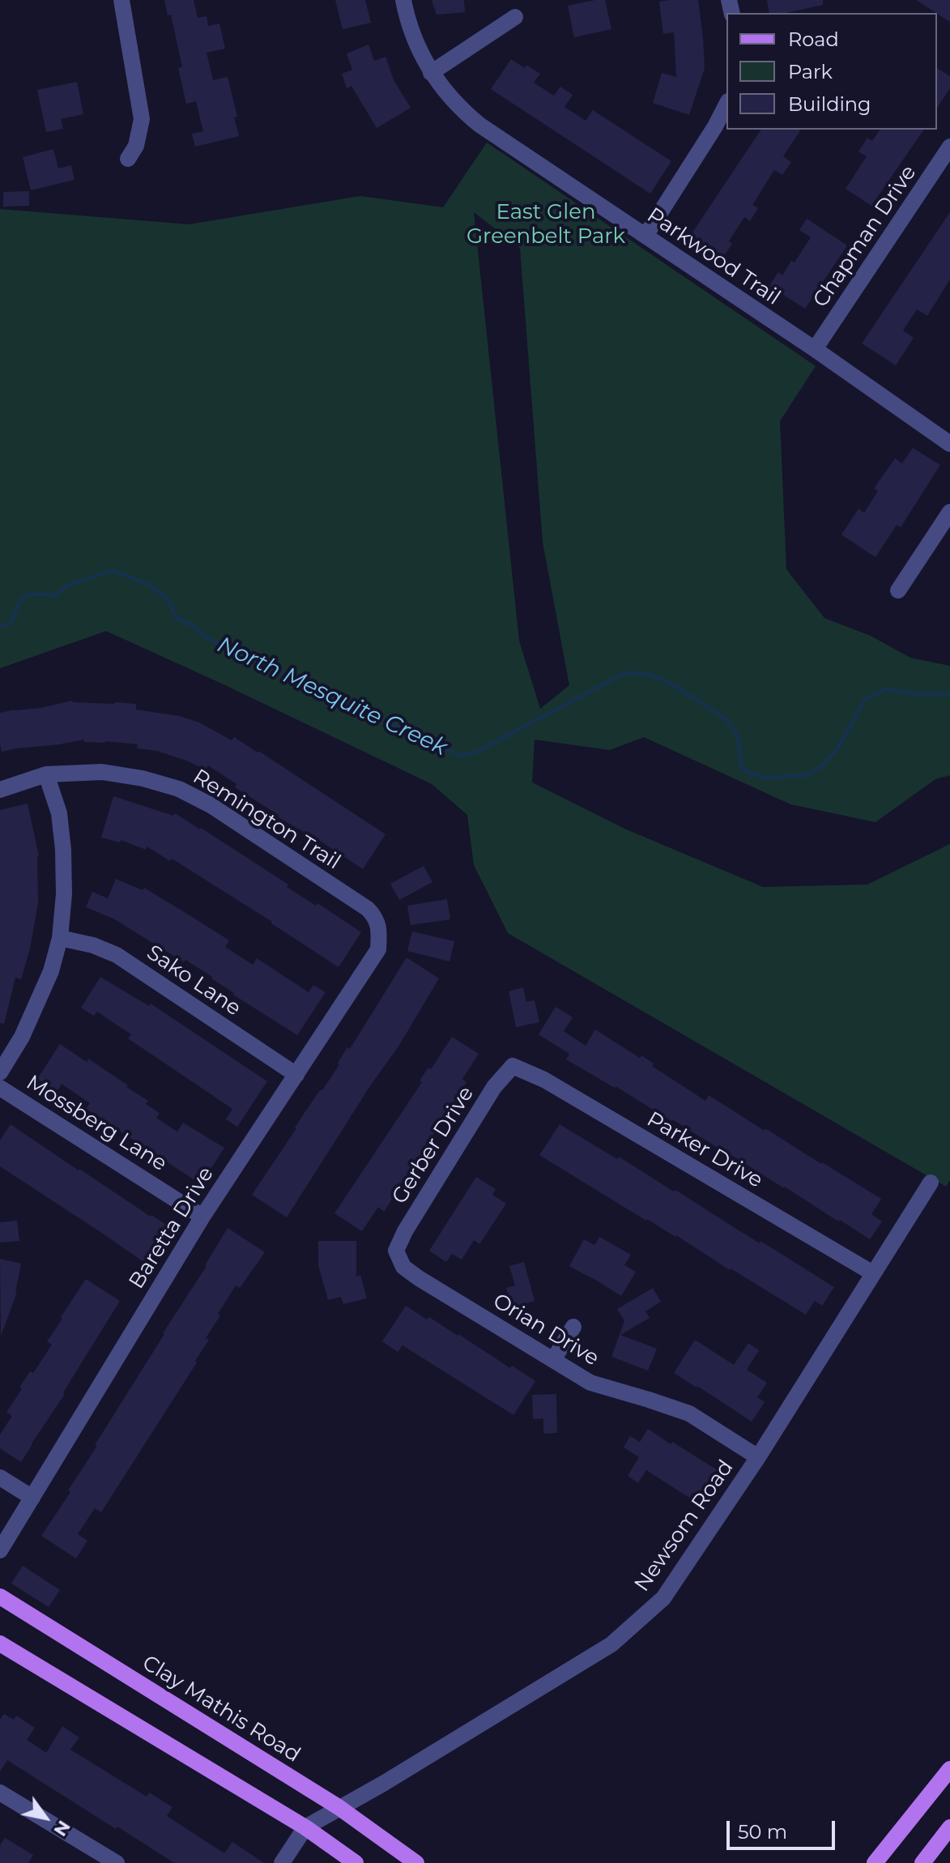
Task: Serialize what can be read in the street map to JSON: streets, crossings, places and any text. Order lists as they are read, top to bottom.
{
  "streets": {
    "main road": ["Clay Mathis Road"],
    "street": [
      "Chapman Drive",
      "Parkwood Trail",
      "Remington Trail",
      "Sako Lane",
      "Mossberg Lane",
      "Gerber Drive",
      "Parker Drive",
      "Baretta Drive",
      "Orian Drive",
      "Newsom Road"
    ]
  },
  "crossings": [
    ["Chapman Drive", "Parkwood Trail"],
    ["Remington Trail", "Baretta Drive"],
    ["Sako Lane", "Baretta Drive"],
    ["Mossberg Lane", "Baretta Drive"],
    ["Gerber Drive", "Parker Drive"],
    ["Gerber Drive", "Orian Drive"],
    ["Parker Drive", "Newsom Road"],
    ["Orian Drive", "Newsom Road"],
    ["Newsom Road", "Clay Mathis Road"]
  ],
  "water": ["North Mesquite Creek"],
  "parks": ["East Glen Greenbelt Park"],
  "legend": ["Road", "Park", "Building"],
  "scale_bar": "50 m",
  "north": "bottom right"
}
